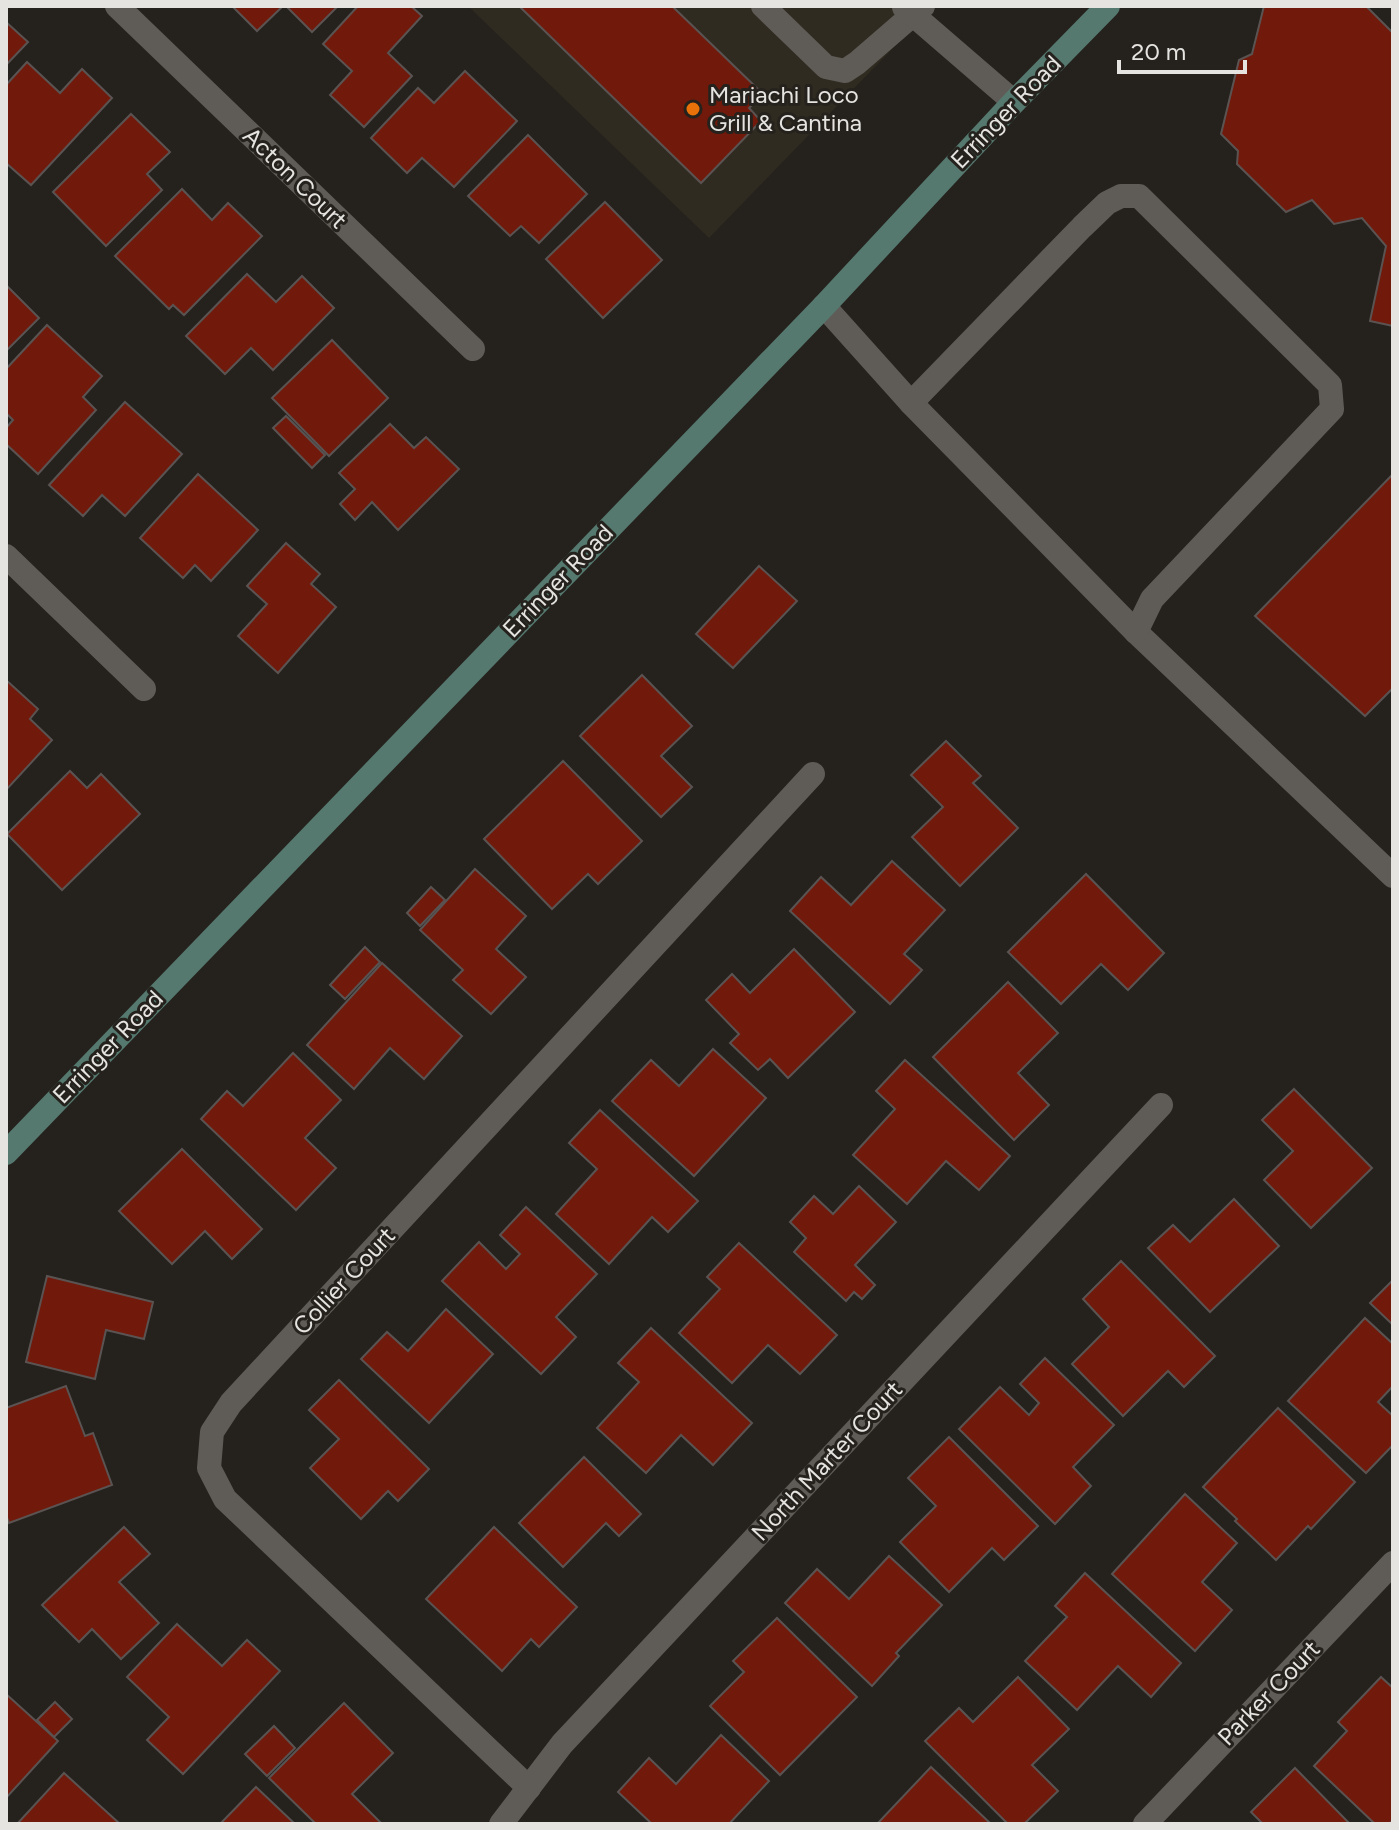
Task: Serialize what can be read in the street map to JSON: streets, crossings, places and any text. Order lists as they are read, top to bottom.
{
  "streets": {
    "main road": ["Erringer Road"],
    "street": [
      "Acton Court",
      "Collier Court",
      "North Marter Court",
      "Parker Court"
    ]
  },
  "crossings": [
    ["Collier Court", "North Marter Court"]
  ],
  "places": ["Mariachi Loco Grill & Cantina"],
  "scale_bar": "20 m"
}
